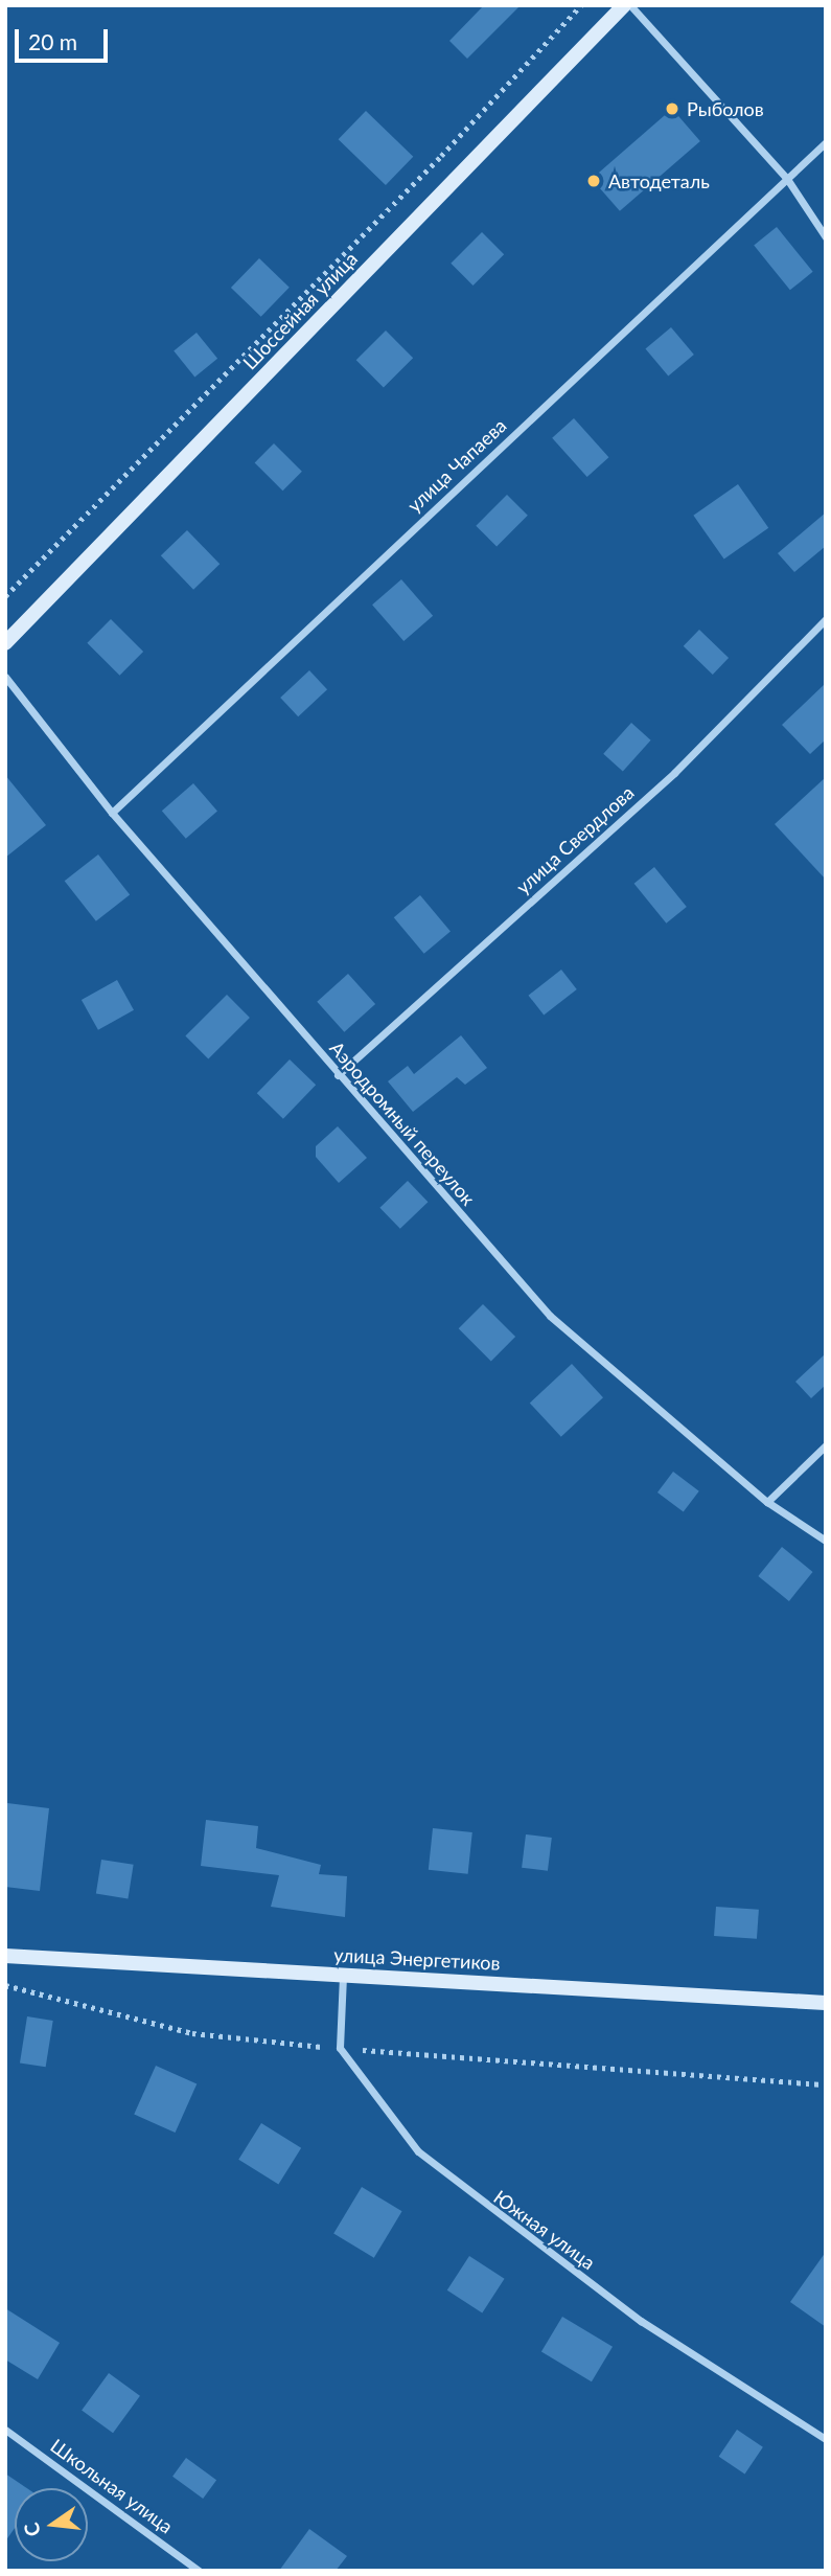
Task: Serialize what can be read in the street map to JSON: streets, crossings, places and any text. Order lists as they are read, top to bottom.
{
  "streets": {
    "main road": ["Шоссейная улица", "улица Энергетиков"],
    "street": [
      "улица Чапаева",
      "улица Свердлова",
      "Аэродромный переулок",
      "Южная улица",
      "Школьная улица"
    ]
  },
  "crossings": [
    ["улица Чапаева", "Аэродромный переулок"],
    ["улица Свердлова", "Аэродромный переулок"]
  ],
  "places": ["Рыболов", "Автодеталь"],
  "scale_bar": "20 m",
  "north": "left"
}
